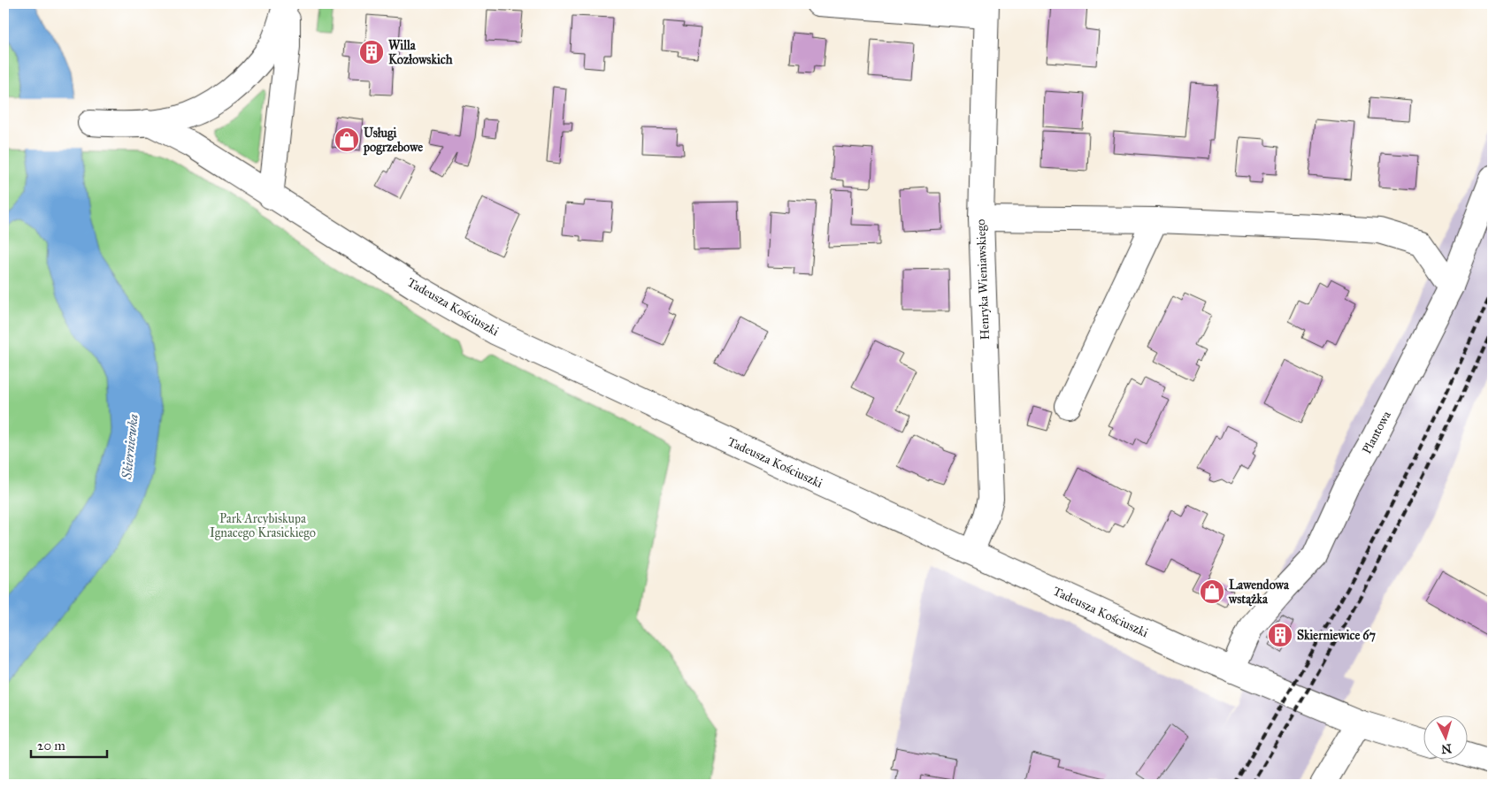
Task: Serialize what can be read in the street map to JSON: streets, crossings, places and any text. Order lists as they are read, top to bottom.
{
  "streets": {
    "street": ["Henryka Wieniawskiego", "Tadeusza Kościuszki", "Plantowa"]
  },
  "crossings": [
    ["Henryka Wieniawskiego", "Tadeusza Kościuszki"],
    ["Tadeusza Kościuszki", "Plantowa"]
  ],
  "water": ["Skierniewka"],
  "parks": ["Park Arcybiskupa Ignacego Krasickiego"],
  "places": {
    "building": ["Willa Kozłowskich", "Skierniewice 67"],
    "shop": ["Usługi pogrzebowe", "Lawendowa wstążka"]
  },
  "scale_bar": "20 m",
  "north": "bottom"
}
